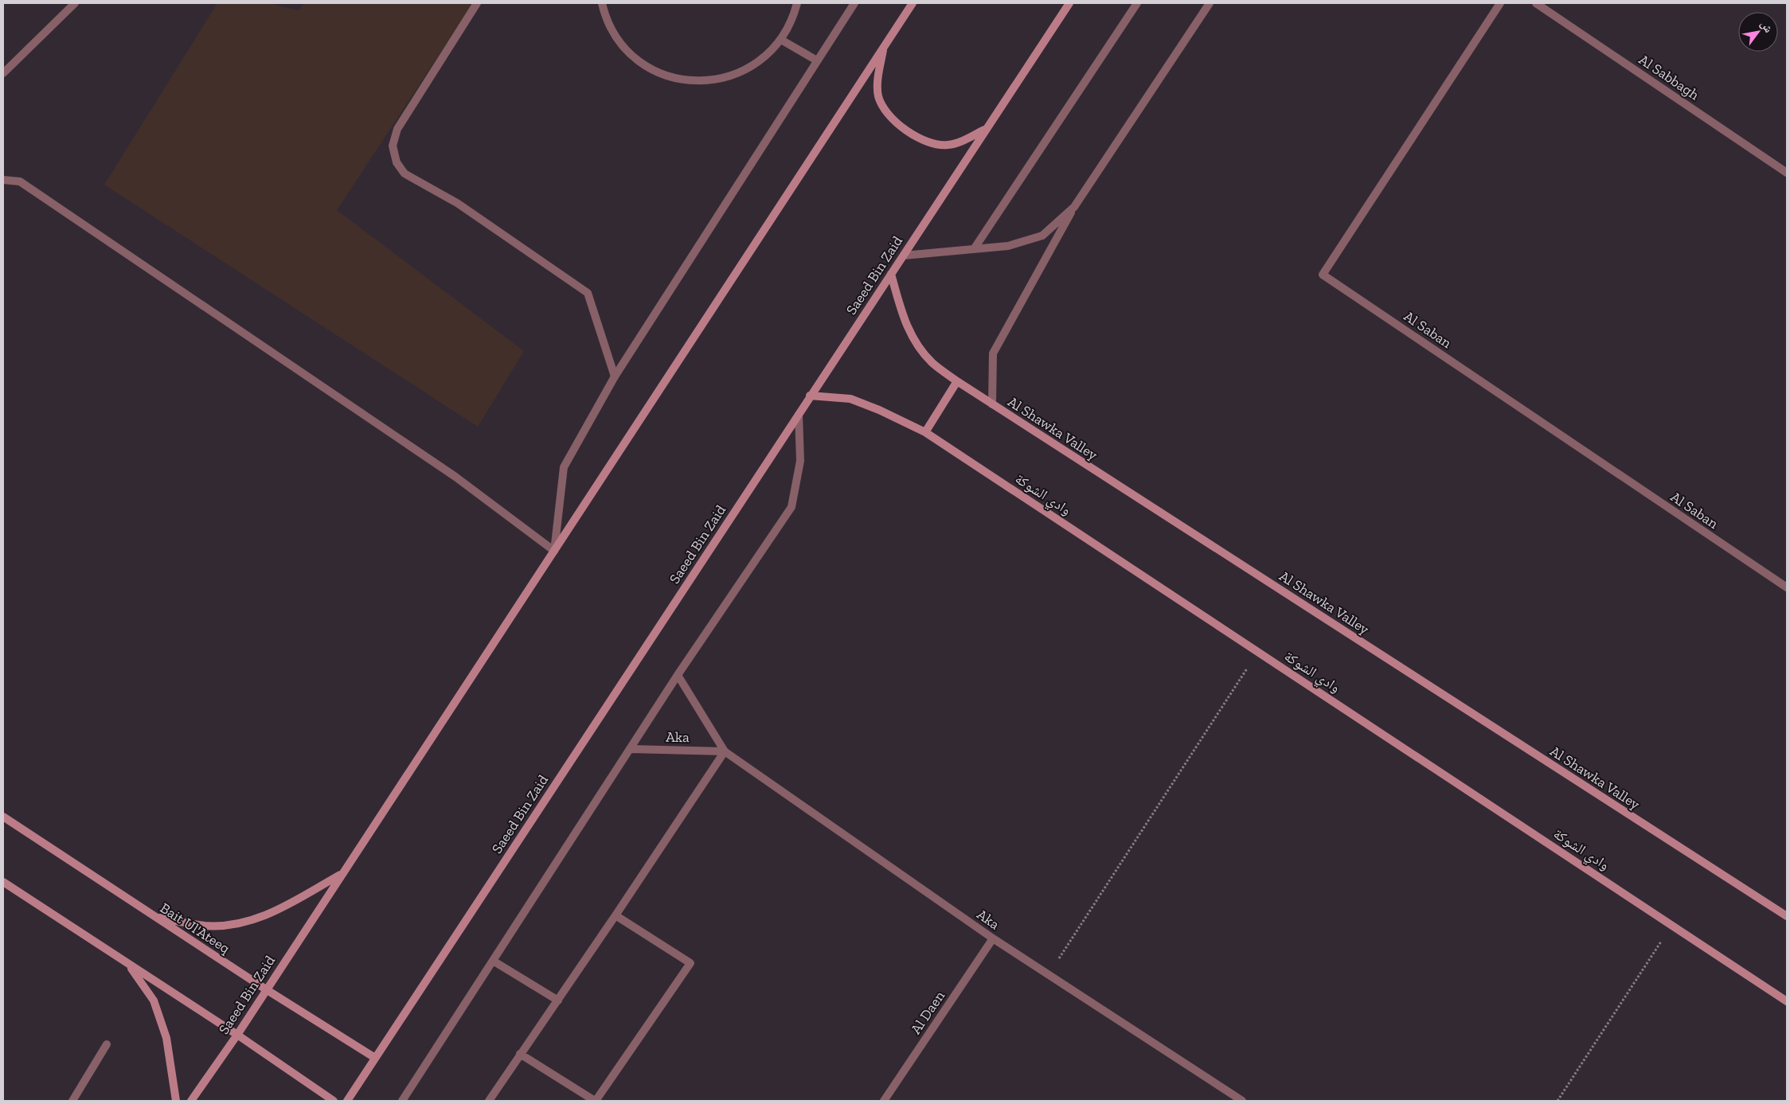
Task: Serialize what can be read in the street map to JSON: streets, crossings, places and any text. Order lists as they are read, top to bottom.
{
  "streets": {
    "street": [
      "Al Sabbagh",
      "Saeed Bin Zaid",
      "Al Saban",
      "Al Shawka Valley",
      "وادي الشوكة",
      "Aka",
      "Bait Ul'Ateeq",
      "Al Daen"
    ]
  },
  "crossings": [
    ["Saeed Bin Zaid", "Al Shawka Valley"],
    ["Saeed Bin Zaid", "وادي الشوكة"],
    ["Saeed Bin Zaid", "Bait Ul'Ateeq"],
    ["Aka", "Al Daen"]
  ],
  "north": "top right"
}
